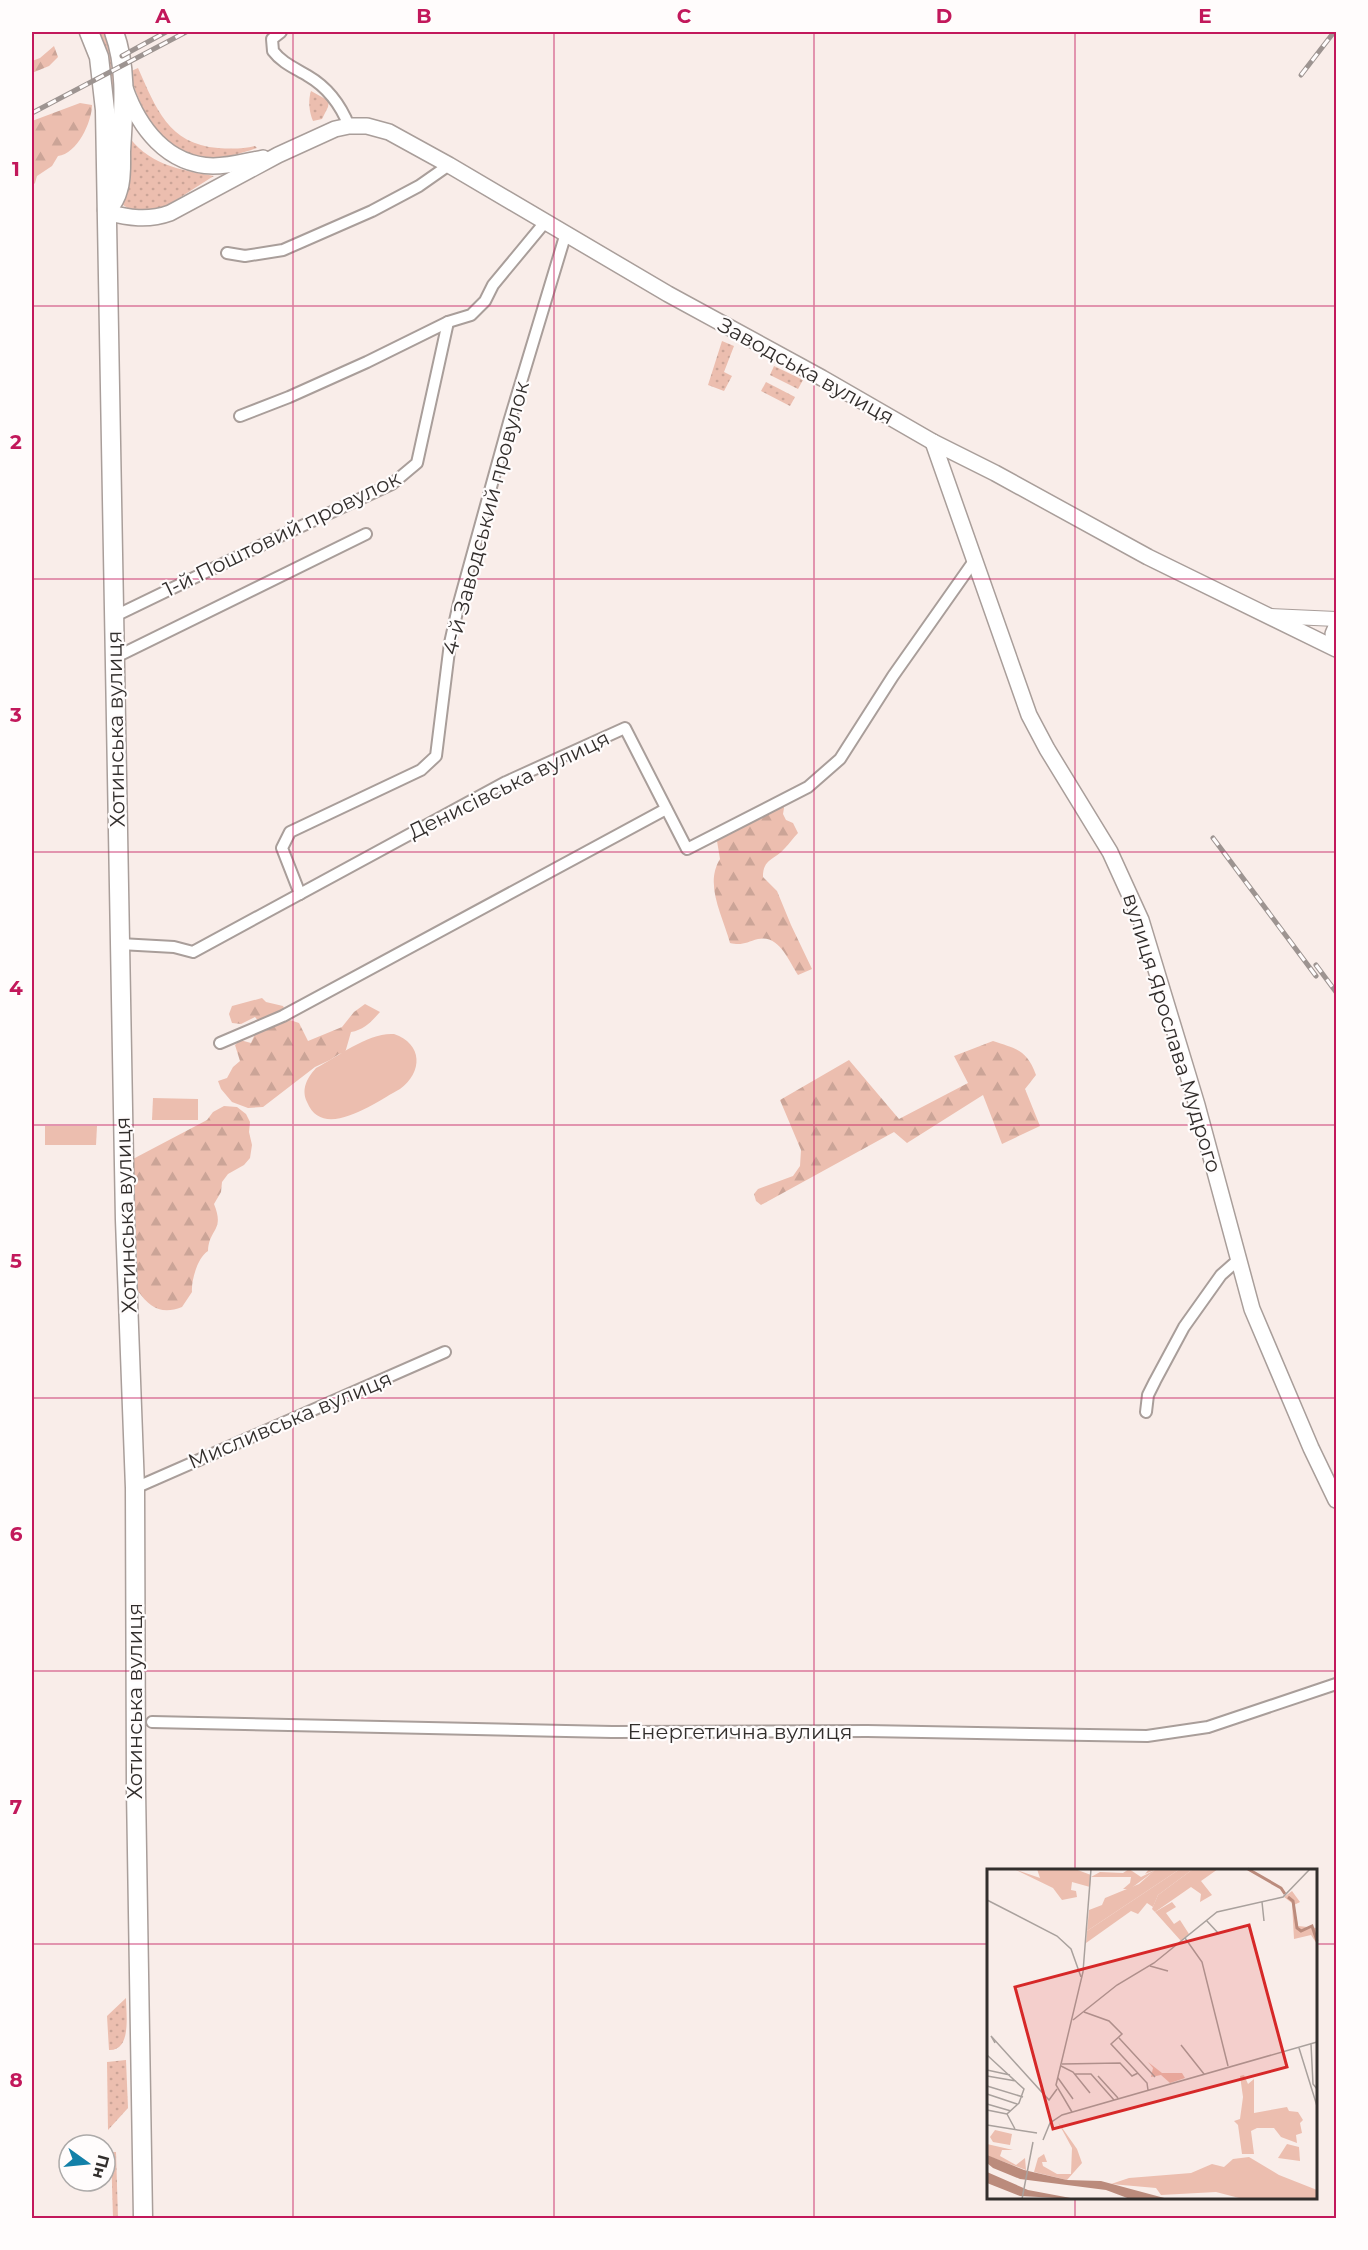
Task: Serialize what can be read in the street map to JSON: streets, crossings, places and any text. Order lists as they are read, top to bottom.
{
  "streets": {
    "highway": ["Заводська вулиця", "Хотинська вулиця"],
    "main road": ["вулиця Ярослава Мудрого"],
    "street": [
      "4-й Заводський провулок",
      "1-й Поштовий провулок",
      "Денисівська вулиця",
      "Мисливська вулиця",
      "Енергетична вулиця"
    ]
  },
  "crossings": [
    ["Заводська вулиця", "4-й Заводський провулок"],
    ["Заводська вулиця", "Хотинська вулиця"],
    ["Заводська вулиця", "вулиця Ярослава Мудрого"],
    ["4-й Заводський провулок", "Денисівська вулиця"],
    ["1-й Поштовий провулок", "Хотинська вулиця"],
    ["Хотинська вулиця", "Денисівська вулиця"],
    ["Хотинська вулиця", "Мисливська вулиця"],
    ["Хотинська вулиця", "Енергетична вулиця"],
    ["Денисівська вулиця", "вулиця Ярослава Мудрого"]
  ],
  "north": "right",
  "grid": {
    "columns": [
      "A",
      "B",
      "C",
      "D",
      "E"
    ],
    "rows": [
      "1",
      "2",
      "3",
      "4",
      "5",
      "6",
      "7",
      "8"
    ]
  }
}
